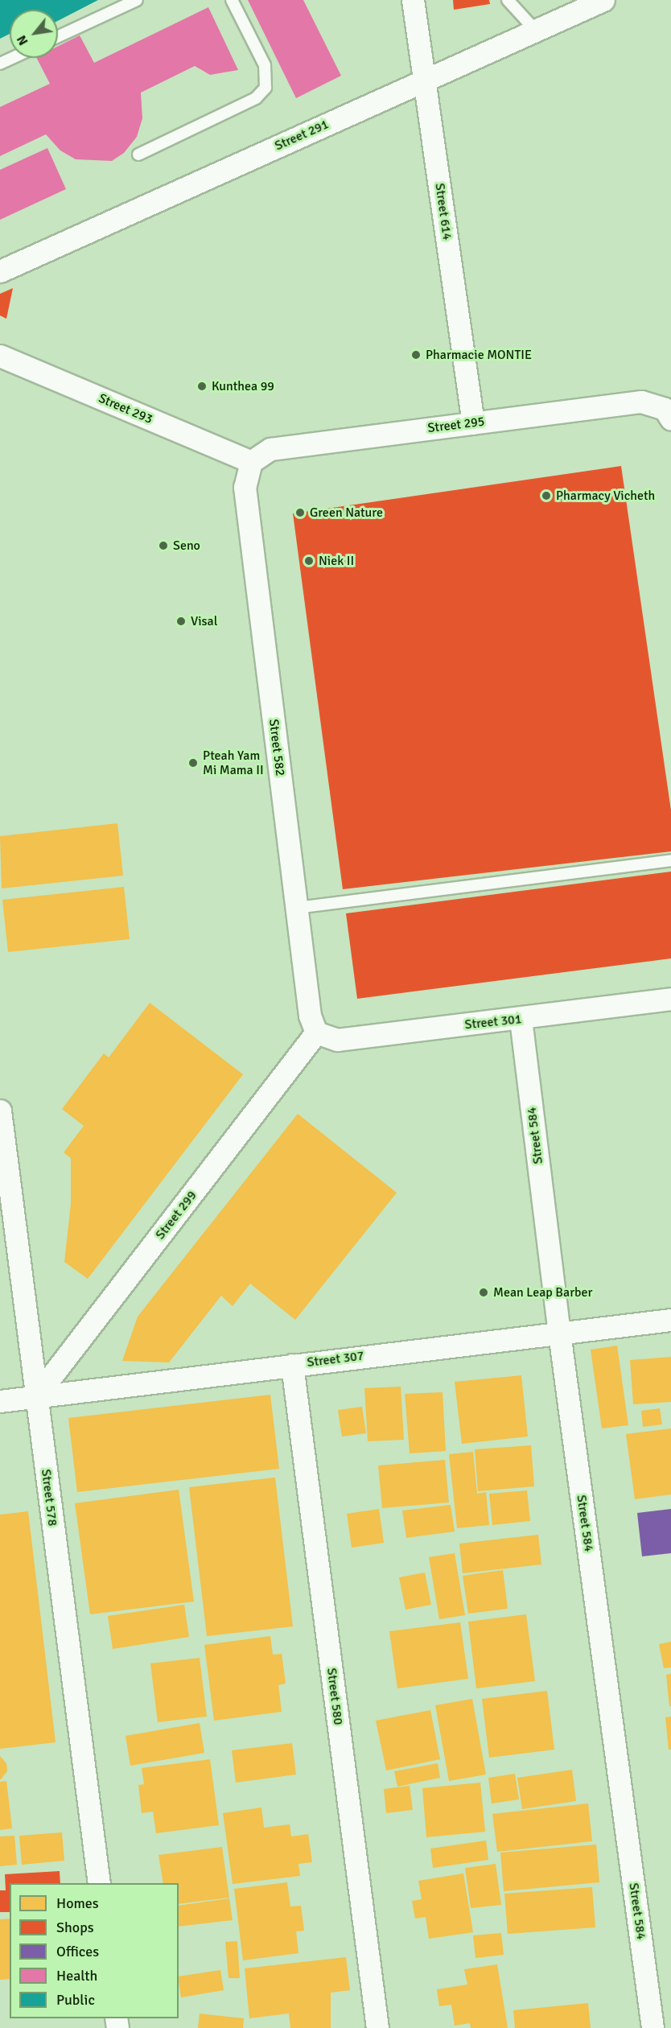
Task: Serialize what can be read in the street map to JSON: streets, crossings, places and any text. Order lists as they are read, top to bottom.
{
  "streets": {
    "street": [
      "Street 291",
      "Street 614",
      "Street 293",
      "Street 295",
      "Street 582",
      "Street 301",
      "Street 584",
      "Street 299",
      "Street 307",
      "Street 578",
      "Street 580"
    ]
  },
  "crossings": [
    ["Street 291", "Street 614"],
    ["Street 614", "Street 295"],
    ["Street 293", "Street 295"],
    ["Street 293", "Street 582"],
    ["Street 295", "Street 582"],
    ["Street 582", "Street 301"],
    ["Street 582", "Street 299"],
    ["Street 301", "Street 584"],
    ["Street 301", "Street 299"],
    ["Street 584", "Street 307"],
    ["Street 299", "Street 307"],
    ["Street 299", "Street 578"],
    ["Street 307", "Street 578"],
    ["Street 307", "Street 580"]
  ],
  "places": [
    "Pharmacie MONTIE",
    "Kunthea 99",
    "Pharmacy Vicheth",
    "Green Nature",
    "Seno",
    "Niek II",
    "Visal",
    "Pteah Yam Mi Mama II",
    "Mean Leap Barber"
  ],
  "legend": [
    "Homes",
    "Shops",
    "Offices",
    "Health",
    "Public"
  ],
  "north": "bottom left"
}
